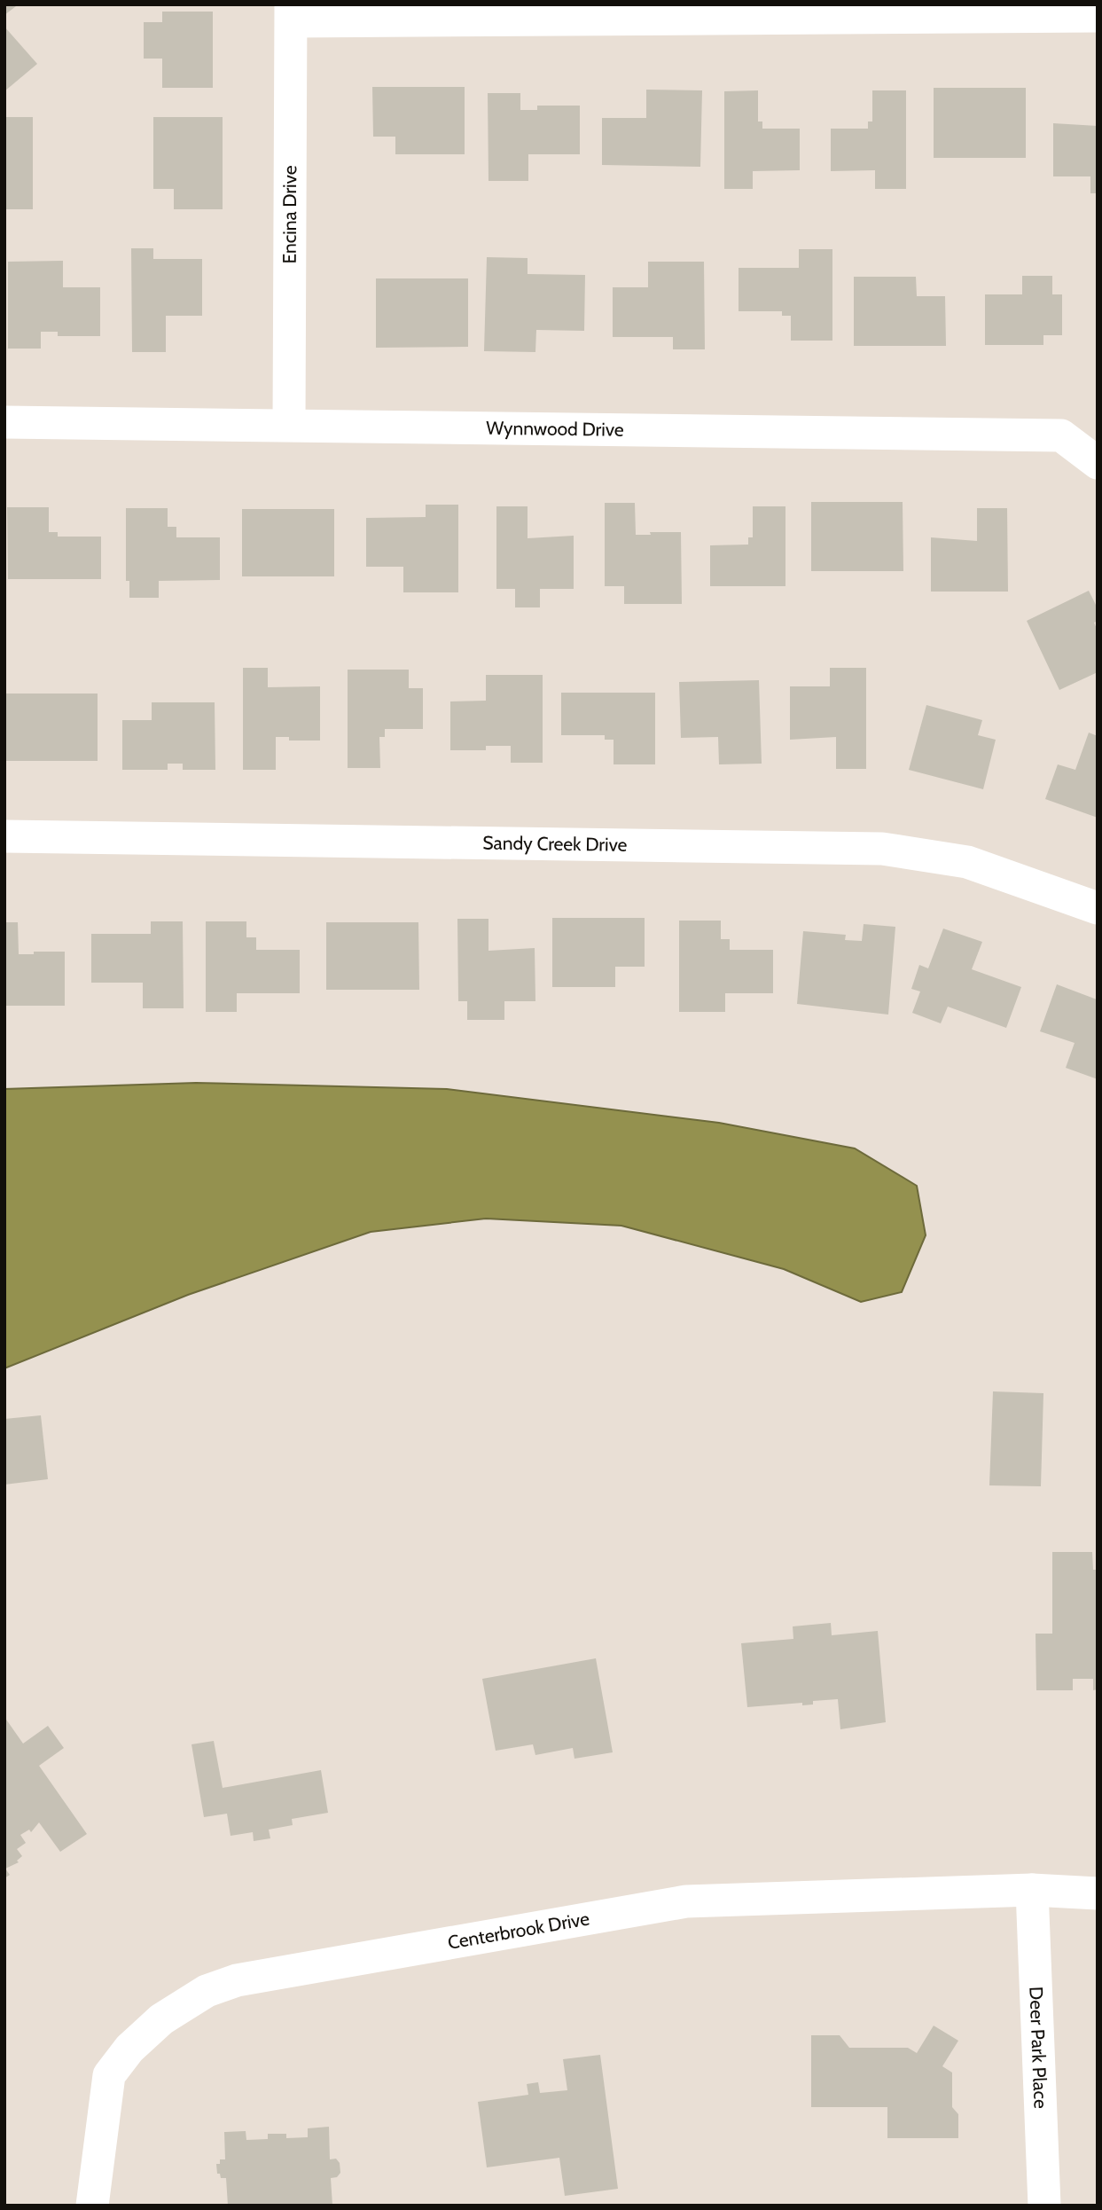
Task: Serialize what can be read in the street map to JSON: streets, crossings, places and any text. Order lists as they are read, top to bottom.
{
  "streets": {
    "street": [
      "Encina Drive",
      "Wynnwood Drive",
      "Sandy Creek Drive",
      "Centerbrook Drive",
      "Deer Park Place"
    ]
  },
  "crossings": [
    ["Encina Drive", "Wynnwood Drive"],
    ["Centerbrook Drive", "Deer Park Place"]
  ]
}
